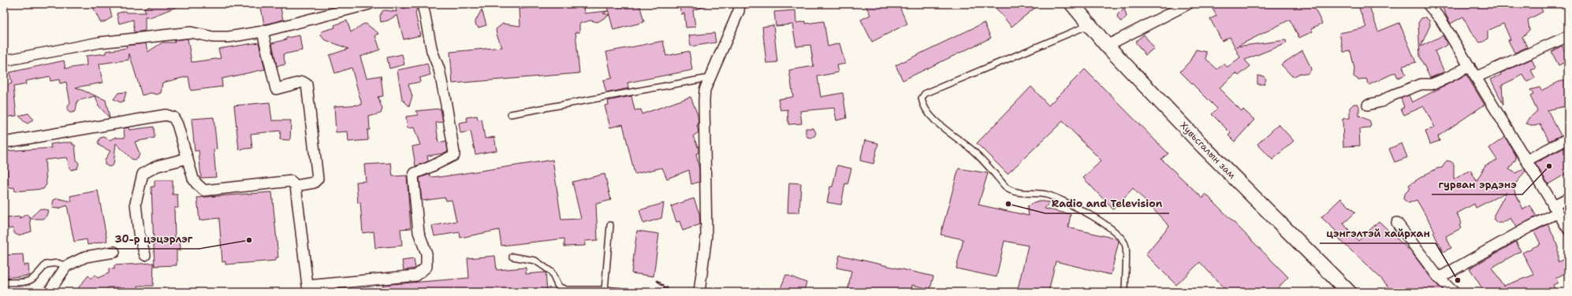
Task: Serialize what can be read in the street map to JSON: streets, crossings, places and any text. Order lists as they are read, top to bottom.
{
  "streets": {
    "main road": ["Хувьсгалын зам"]
  },
  "places": [
    "гурван эрдэнэ",
    "Radio and Television",
    "30-р цэцэрлэг",
    "цэнгэлтэй хайрхан"
  ]
}
